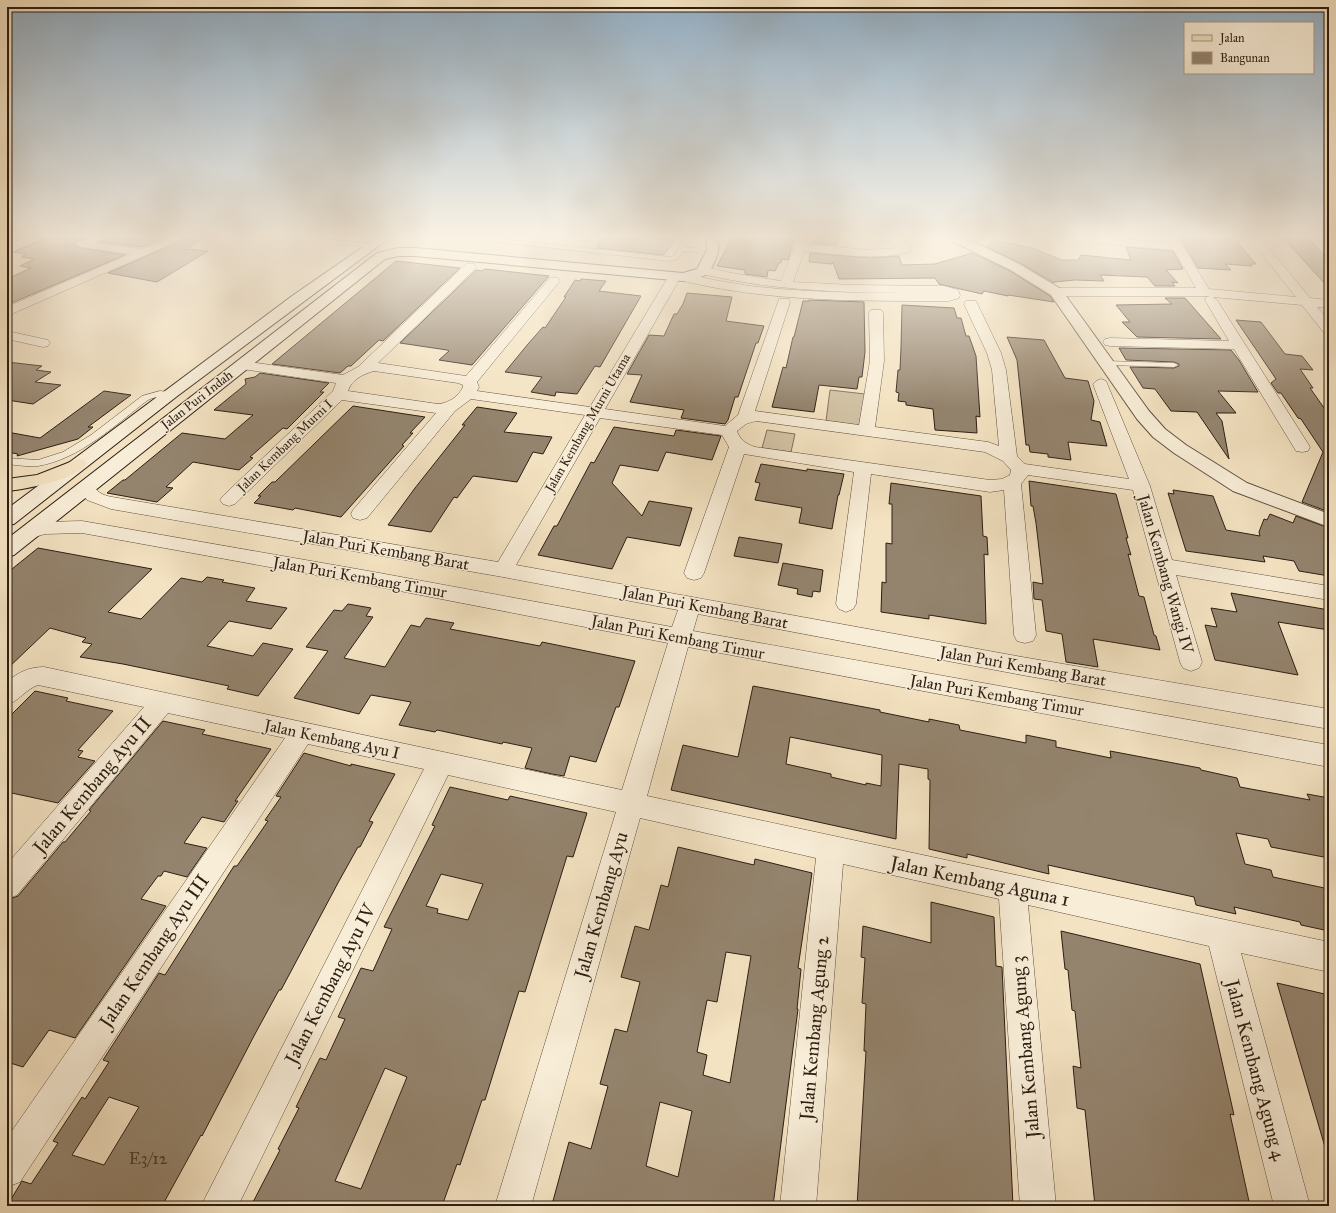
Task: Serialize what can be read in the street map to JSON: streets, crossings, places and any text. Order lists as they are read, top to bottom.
{
  "streets": {
    "main road": ["Jalan Puri Indah"],
    "street": [
      "Jalan Kembang Murni Utama",
      "Jalan Kembang Murni I",
      "Jalan Puri Kembang Barat",
      "Jalan Kembang Wangi IV",
      "Jalan Puri Kembang Timur",
      "Jalan Kembang Ayu I",
      "Jalan Kembang Ayu II",
      "Jalan Kembang Aguna 1",
      "Jalan Kembang Ayu",
      "Jalan Kembang Ayu III",
      "Jalan Kembang Ayu IV",
      "Jalan Kembang Agung 2",
      "Jalan Kembang Agung 3",
      "Jalan Kembang Agung 4"
    ]
  },
  "crossings": [
    ["Jalan Puri Indah", "Jalan Puri Kembang Barat"],
    ["Jalan Puri Indah", "Jalan Puri Kembang Timur"],
    ["Jalan Kembang Murni Utama", "Jalan Puri Kembang Barat"],
    ["Jalan Puri Kembang Barat", "Jalan Kembang Ayu"],
    ["Jalan Puri Kembang Timur", "Jalan Kembang Ayu"],
    ["Jalan Kembang Ayu I", "Jalan Kembang Ayu II"],
    ["Jalan Kembang Ayu I", "Jalan Kembang Aguna 1"],
    ["Jalan Kembang Ayu I", "Jalan Kembang Ayu"],
    ["Jalan Kembang Ayu I", "Jalan Kembang Ayu III"],
    ["Jalan Kembang Ayu I", "Jalan Kembang Ayu IV"],
    ["Jalan Kembang Aguna 1", "Jalan Kembang Ayu"],
    ["Jalan Kembang Aguna 1", "Jalan Kembang Agung 2"],
    ["Jalan Kembang Aguna 1", "Jalan Kembang Agung 3"],
    ["Jalan Kembang Aguna 1", "Jalan Kembang Agung 4"]
  ],
  "house_numbers": ["E3/12"],
  "legend": ["Jalan", "Bangunan"]
}
